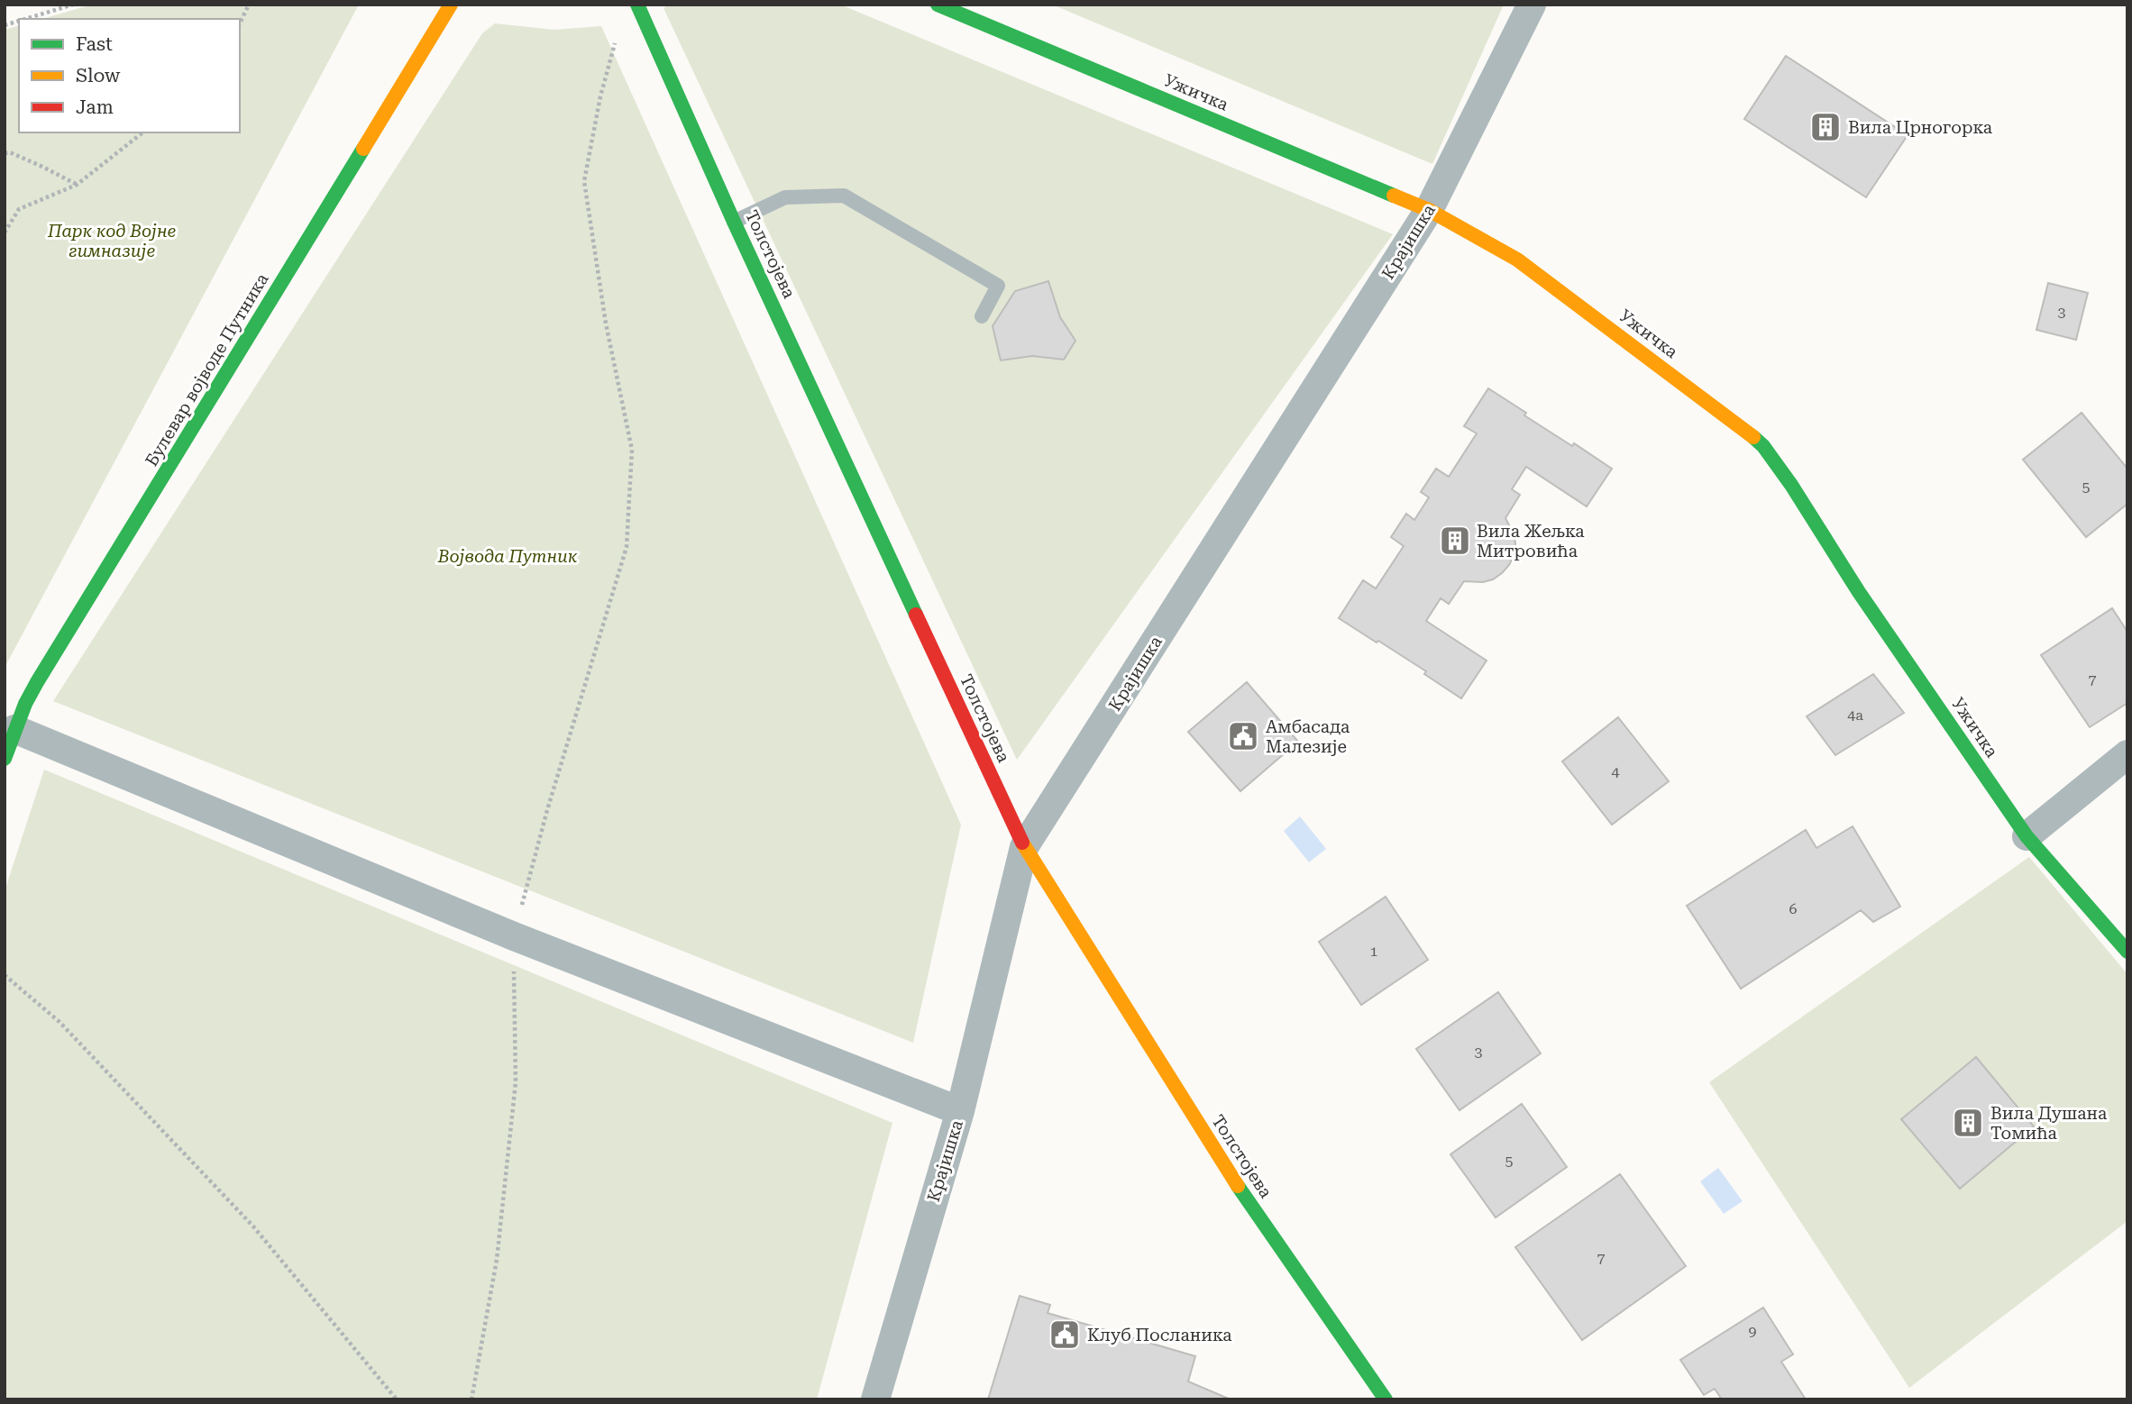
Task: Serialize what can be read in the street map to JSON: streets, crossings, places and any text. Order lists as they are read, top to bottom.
{
  "streets": {
    "street": [
      "Ужичка",
      "Крајишка",
      "Толстојева",
      "Булевар војводе Путника"
    ]
  },
  "crossings": [
    ["Ужичка", "Крајишка"],
    ["Крајишка", "Толстојева"]
  ],
  "parks": ["Парк код Војне гимназије", "Војвода Путник"],
  "places": {
    "building": ["Вила Црногорка", "Вила Жељка Митровића", "Вила Душана Томића"],
    "public building": ["Амбасада Малезије", "Клуб Посланика"]
  },
  "house_numbers": [
    "3",
    "5",
    "7",
    "4a",
    "4",
    "6",
    "1",
    "3",
    "5",
    "7",
    "9"
  ],
  "legend": ["Fast", "Slow", "Jam"]
}
